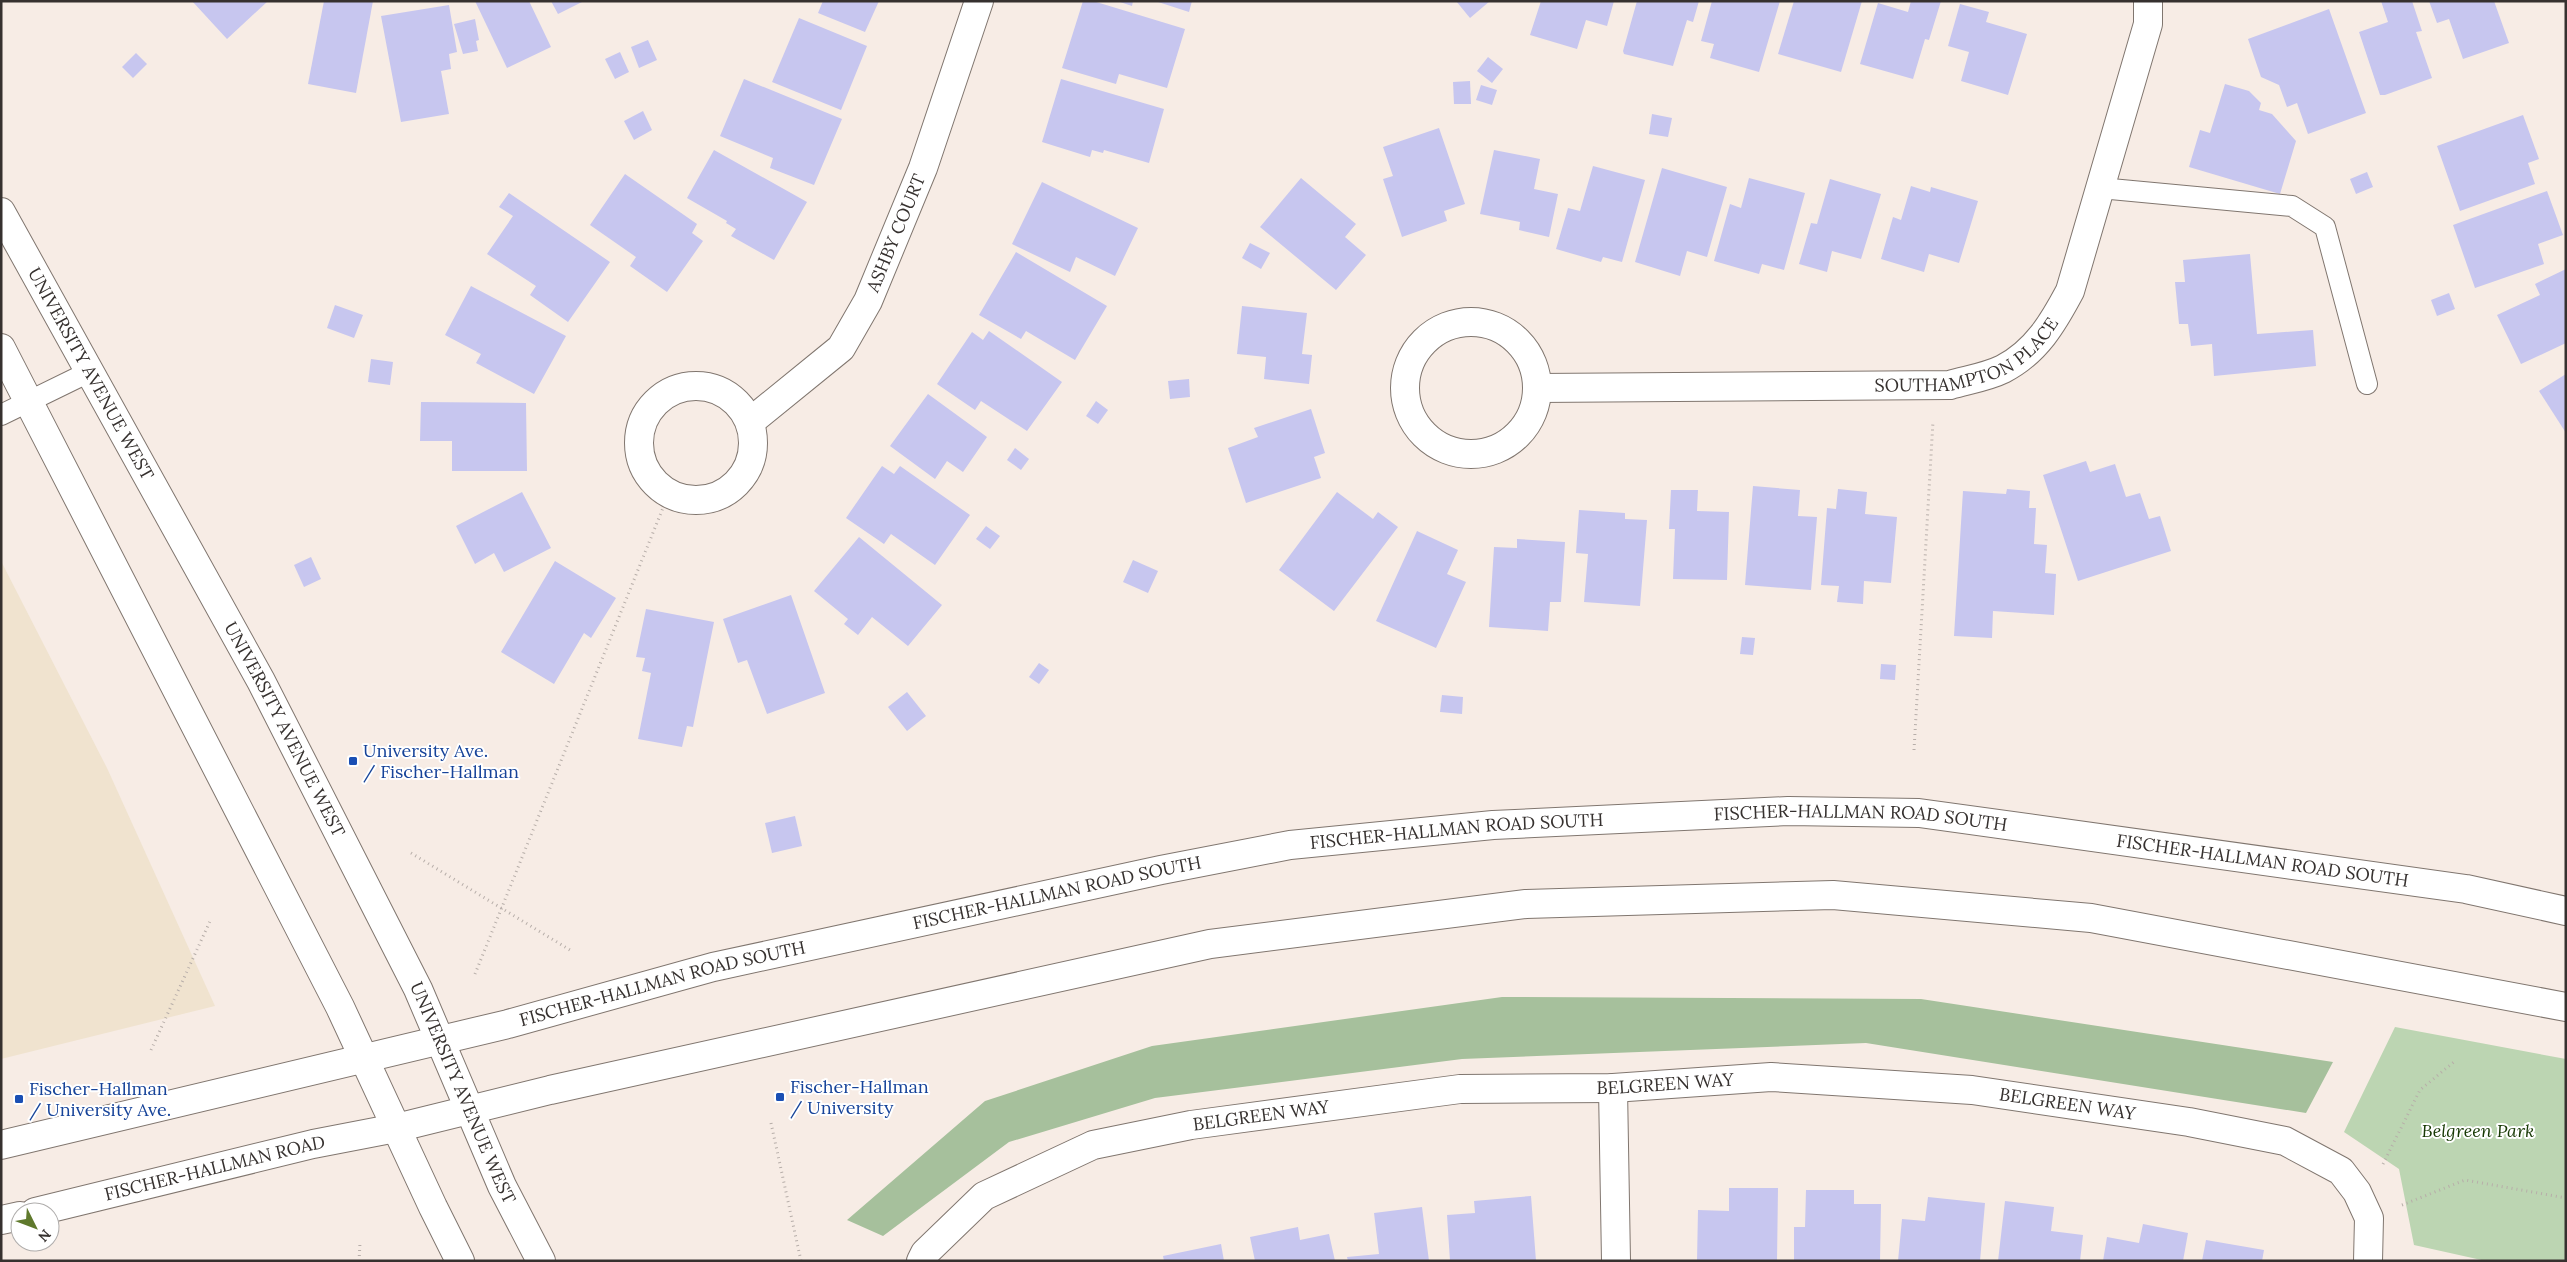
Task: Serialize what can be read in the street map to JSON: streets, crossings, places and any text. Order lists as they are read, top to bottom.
{
  "streets": {
    "main road": [
      "ASHBY COURT",
      "SOUTHAMPTON PLACE",
      "UNIVERSITY AVENUE WEST",
      "FISCHER-HALLMAN ROAD SOUTH",
      "BELGREEN WAY",
      "FISCHER-HALLMAN ROAD"
    ]
  },
  "crossings": [
    ["UNIVERSITY AVENUE WEST", "FISCHER-HALLMAN ROAD SOUTH"]
  ],
  "parks": ["Belgreen Park"],
  "places": {
    "transit": ["University Ave. / Fischer-Hallman", "Fischer-Hallman / University", "Fischer-Hallman / University Ave."]
  },
  "north": "bottom right"
}
